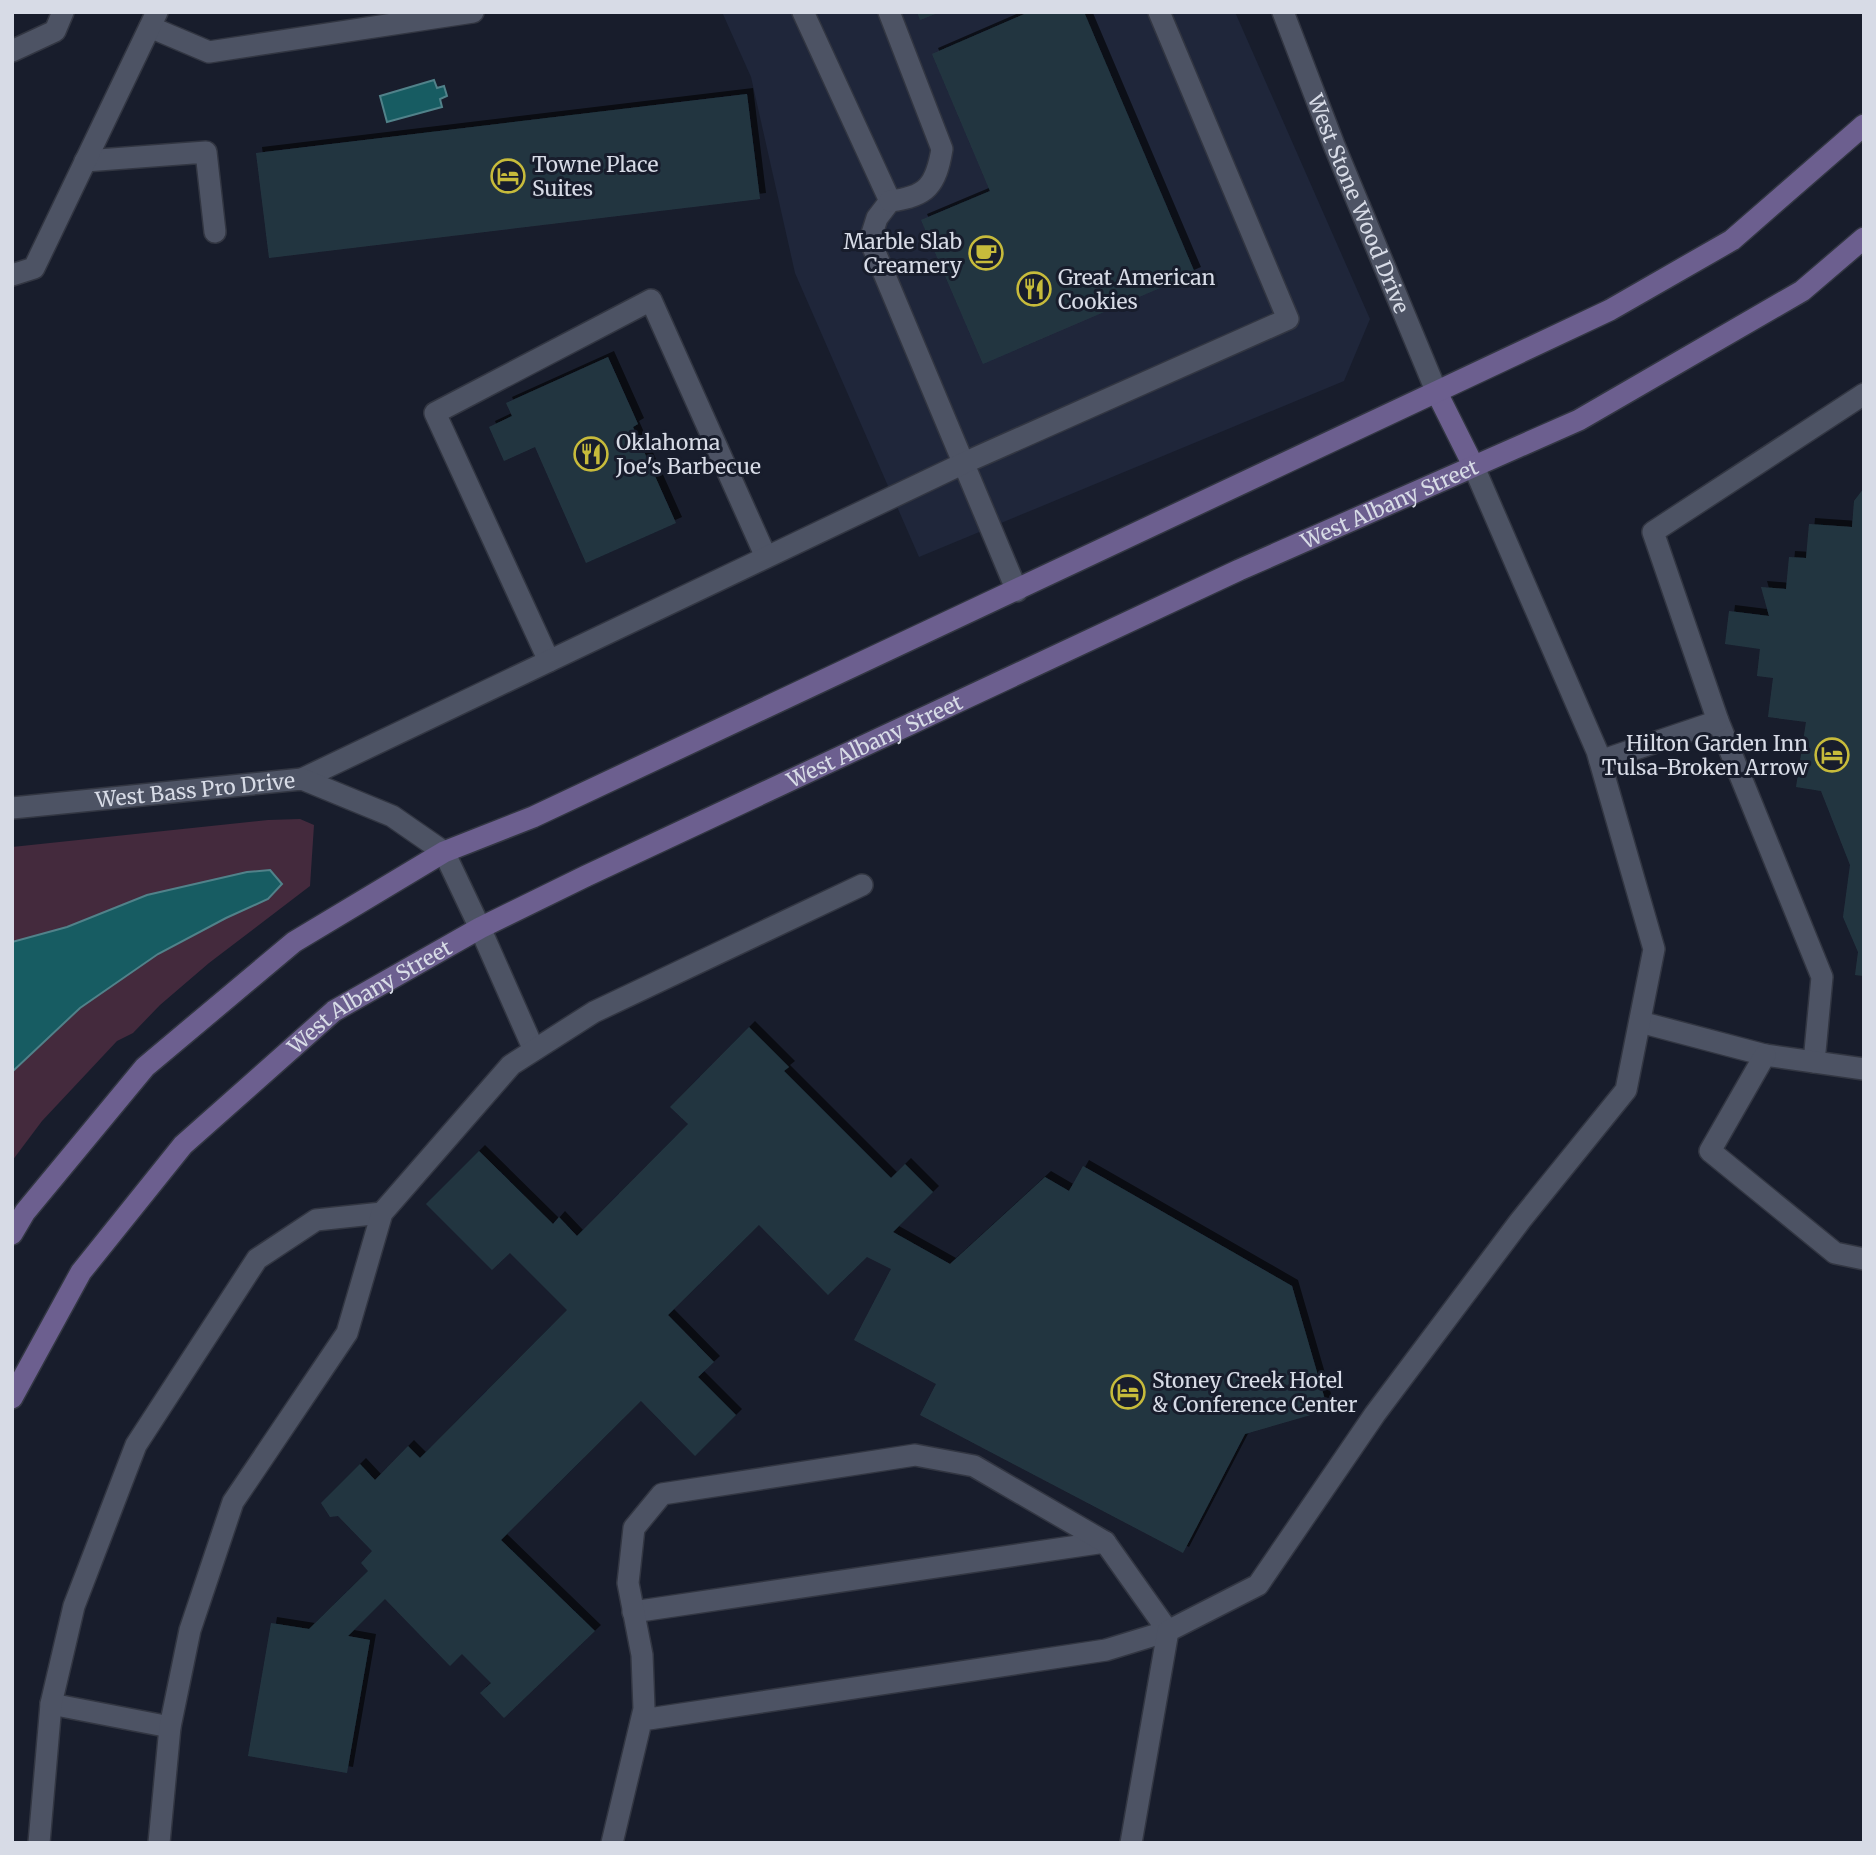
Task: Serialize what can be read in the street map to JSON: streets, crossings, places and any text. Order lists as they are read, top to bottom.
{
  "streets": {
    "main road": ["West Albany Street"],
    "street": ["West Stone Wood Drive", "West Bass Pro Drive"]
  },
  "crossings": [
    ["West Albany Street", "West Bass Pro Drive"]
  ],
  "places": {
    "hotel": ["Towne Place Suites", "Hilton Garden Inn Tulsa-Broken Arrow", "Stoney Creek Hotel & Conference Center"],
    "cafe": ["Marble Slab Creamery"],
    "restaurant": ["Great American Cookies", "Oklahoma Joe's Barbecue"]
  }
}
